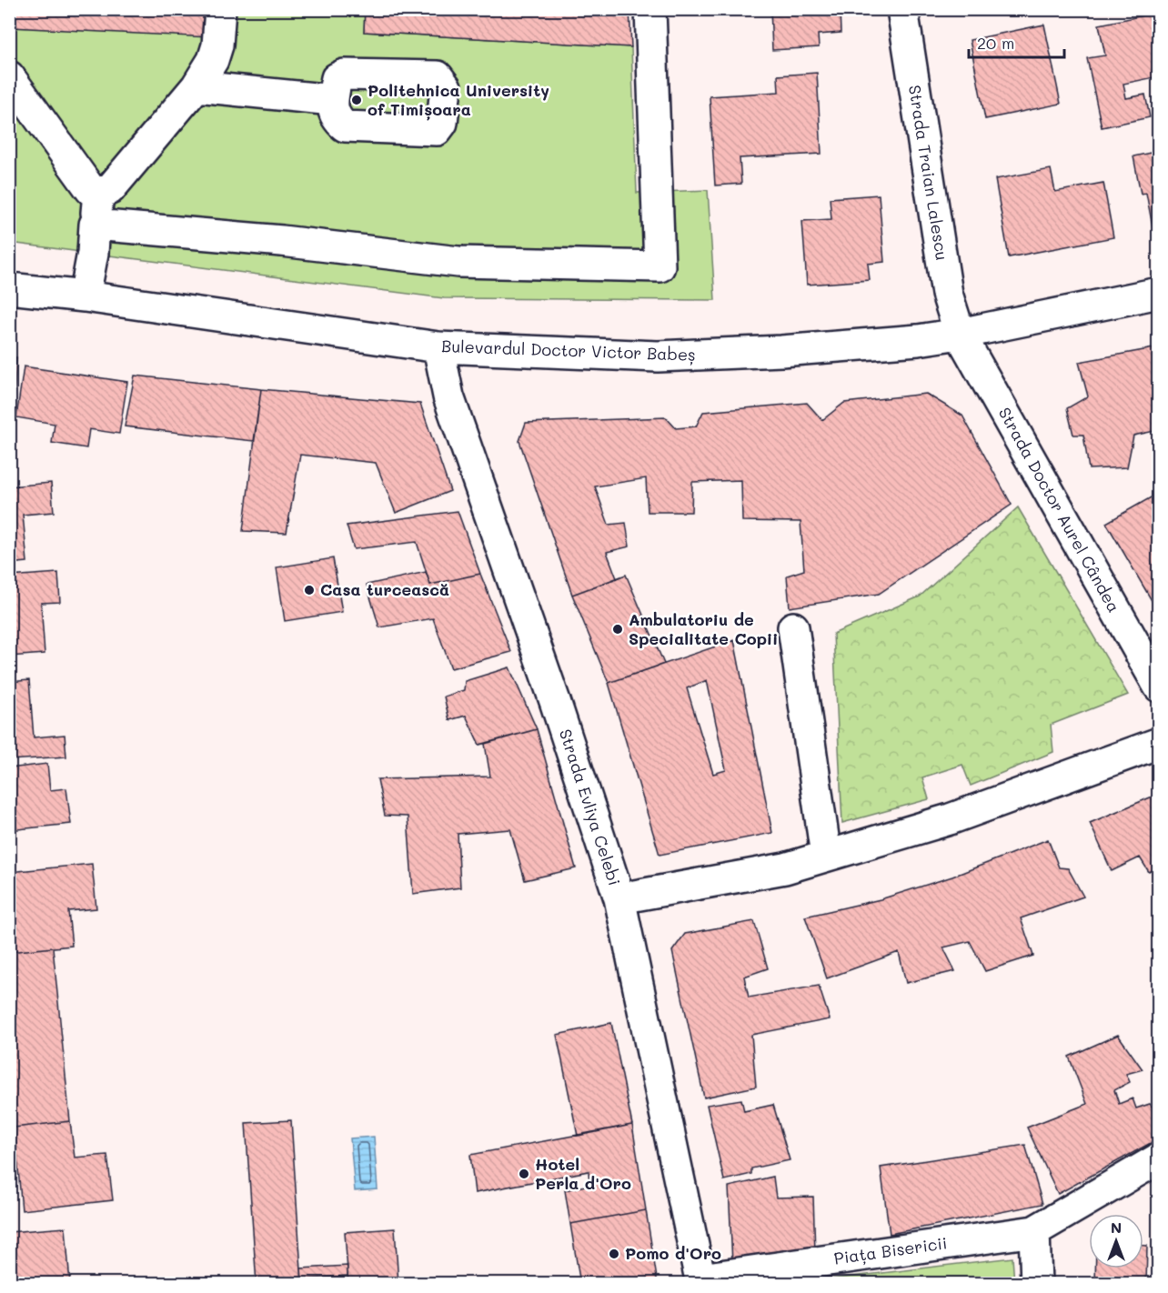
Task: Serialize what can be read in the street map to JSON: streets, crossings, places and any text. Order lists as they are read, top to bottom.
{
  "streets": {
    "street": [
      "Strada Traian Lalescu",
      "Bulevardul Doctor Victor Babeș",
      "Strada Doctor Aurel Cândea",
      "Strada Evliya Celebi",
      "Piața Bisericii"
    ]
  },
  "crossings": [
    ["Strada Traian Lalescu", "Bulevardul Doctor Victor Babeș"],
    ["Strada Traian Lalescu", "Strada Doctor Aurel Cândea"],
    ["Bulevardul Doctor Victor Babeș", "Strada Doctor Aurel Cândea"],
    ["Bulevardul Doctor Victor Babeș", "Strada Evliya Celebi"],
    ["Strada Evliya Celebi", "Piața Bisericii"]
  ],
  "places": [
    "Politehnica University of Timișoara",
    "Casa turcească",
    "Ambulatoriu de Specialitate Copii",
    "Hotel Perla d'Oro",
    "Pomo d'Oro"
  ],
  "scale_bar": "20 m",
  "north": "top"
}
